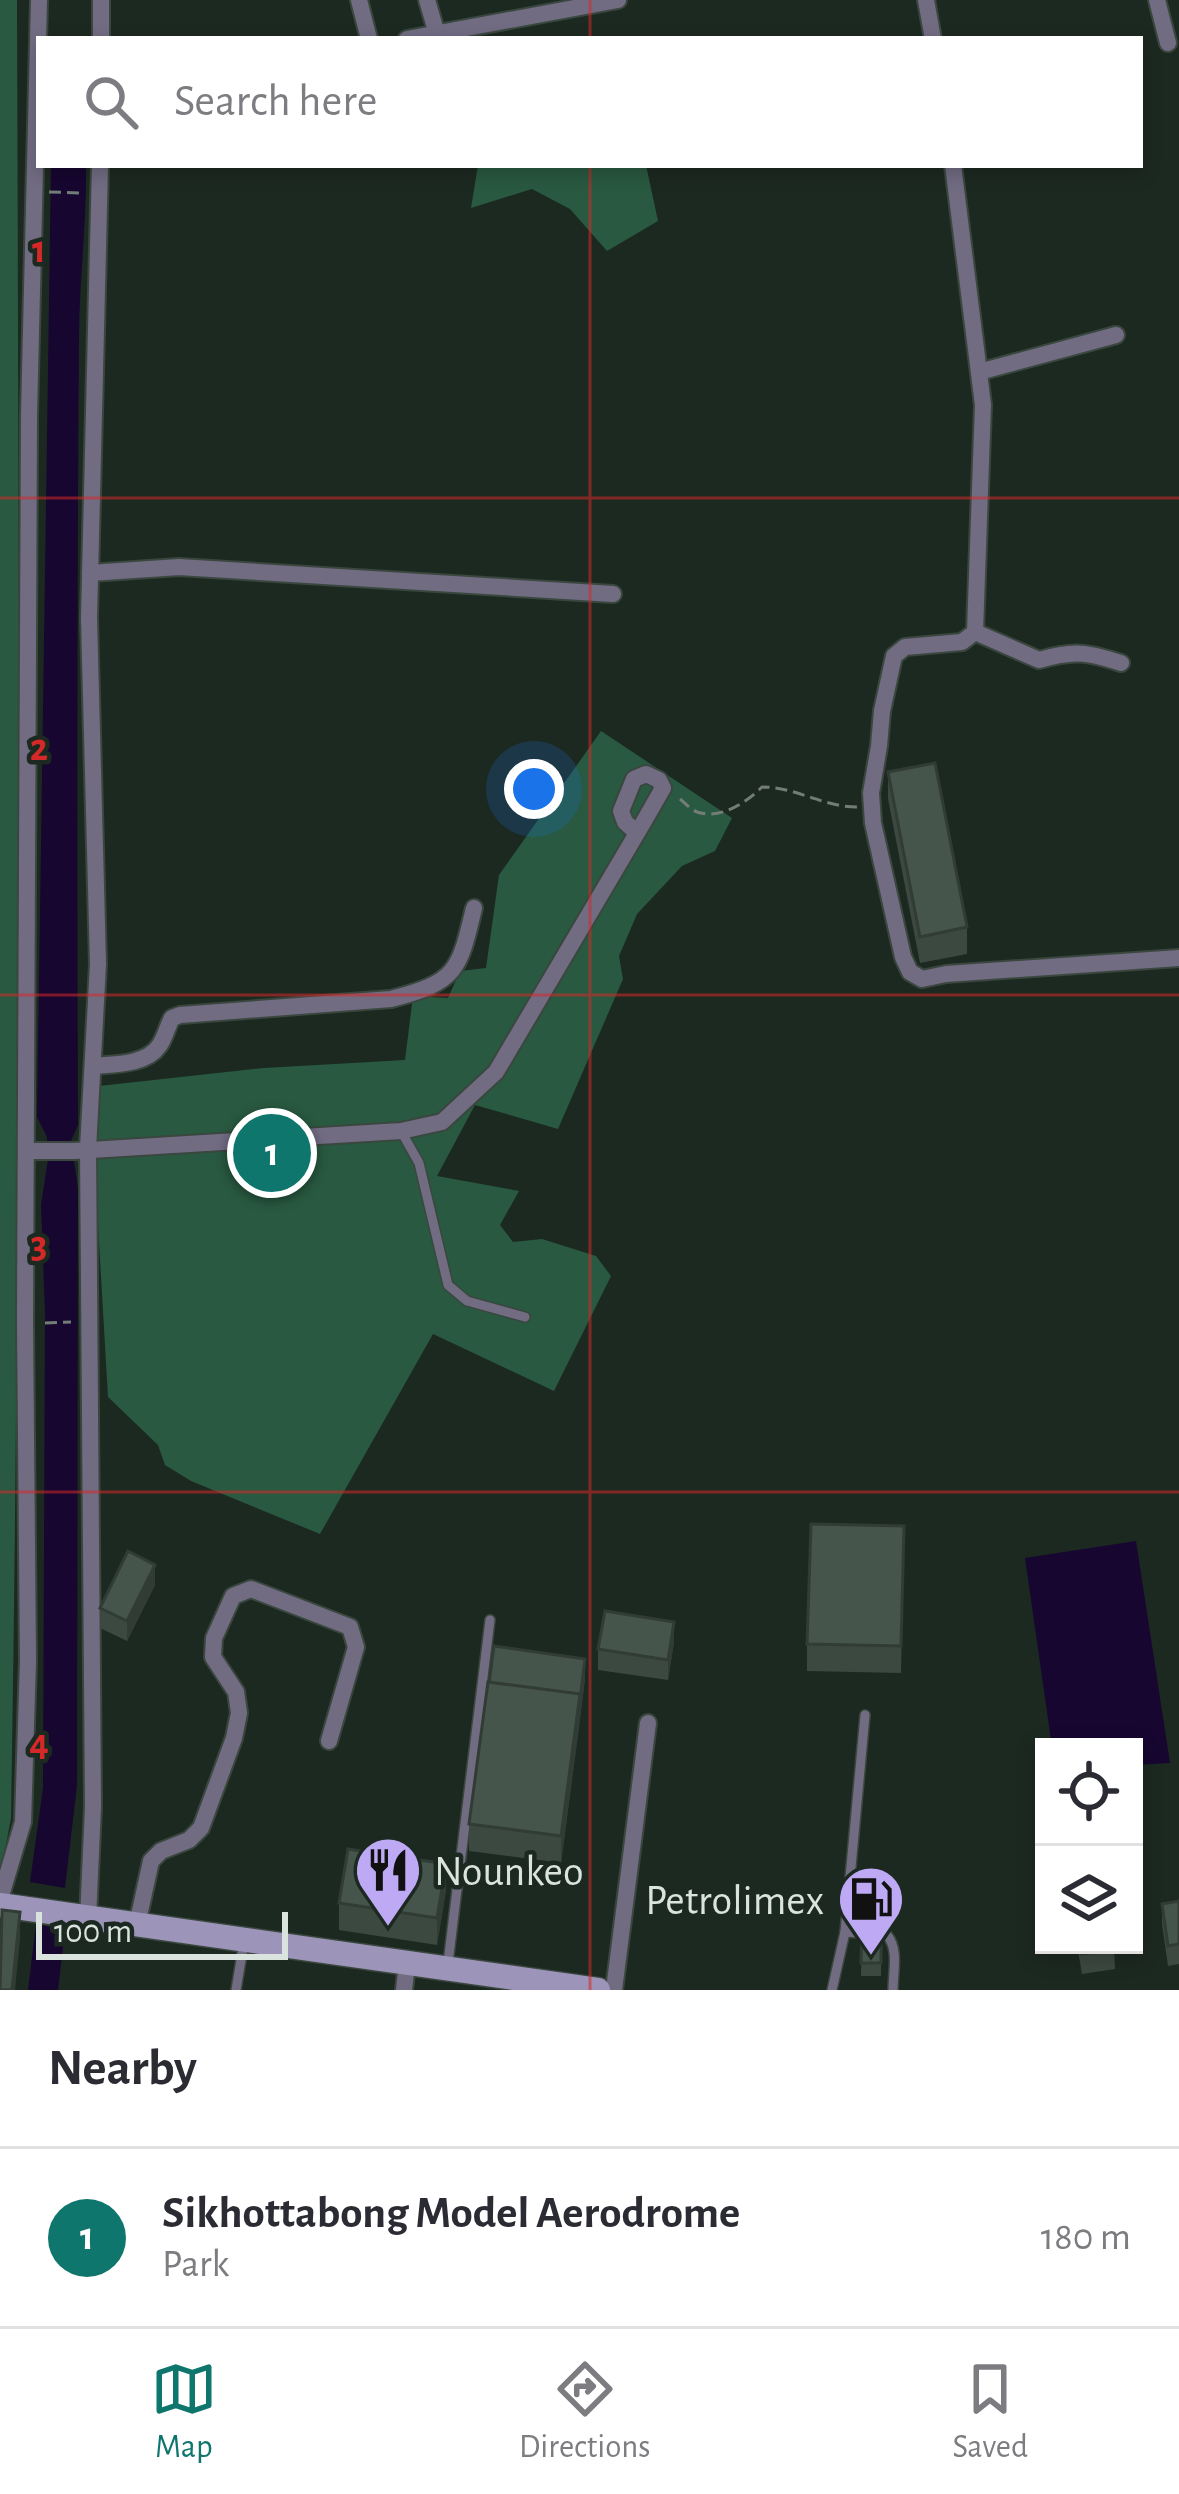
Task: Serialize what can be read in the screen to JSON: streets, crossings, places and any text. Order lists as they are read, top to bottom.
{
  "places": {
    "restaurant": ["Nounkeo"],
    "fuel station": ["Petrolimex"]
  },
  "scale_bar": "100 m",
  "page": {
    "search": "Search here",
    "pins": "1",
    "scale": "100 m",
    "heading": "Nearby",
    "list": [
      {
        "mark": "1",
        "name": "Sikhottabong Model Aerodrome",
        "note": "Park",
        "value": "180 m"
      }
    ],
    "nav": ["Map", "Directions", "Saved"]
  },
  "grid": {
    "rows": [
      "1",
      "2",
      "3",
      "4"
    ]
  }
}
